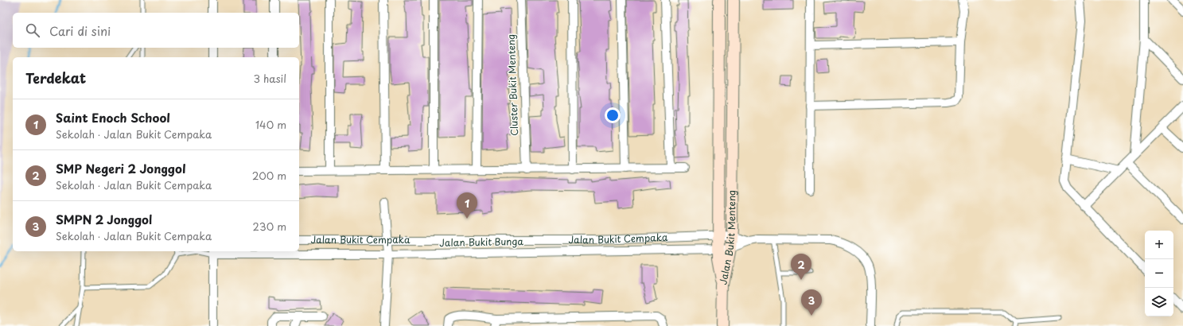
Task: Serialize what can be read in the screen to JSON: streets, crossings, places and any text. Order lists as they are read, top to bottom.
{
  "streets": {
    "street": [
      "Cluster Bukit Menteng",
      "Jalan Bukit Menteng",
      "Jalan Bukit Cempaka",
      "Jalan Bukit Bunga"
    ]
  },
  "crossings": [
    ["Jalan Bukit Menteng", "Jalan Bukit Cempaka"],
    ["Jalan Bukit Menteng", "Jalan Bukit Bunga"],
    ["Jalan Bukit Cempaka", "Jalan Bukit Bunga"]
  ],
  "page": {
    "search": "Cari di sini",
    "heading": ["Terdekat", "3 hasil"],
    "list": [
      {
        "mark": "1",
        "name": "Saint Enoch School",
        "note": "Sekolah · Jalan Bukit Cempaka",
        "value": "140 m"
      },
      {
        "mark": "2",
        "name": "SMP Negeri 2 Jonggol",
        "note": "Sekolah · Jalan Bukit Cempaka",
        "value": "200 m"
      },
      {
        "mark": "3",
        "name": "SMPN 2 Jonggol",
        "note": "Sekolah · Jalan Bukit Cempaka",
        "value": "230 m"
      }
    ],
    "pins": ["1", "2", "3"],
    "map_buttons": ["+", "−"]
  }
}
